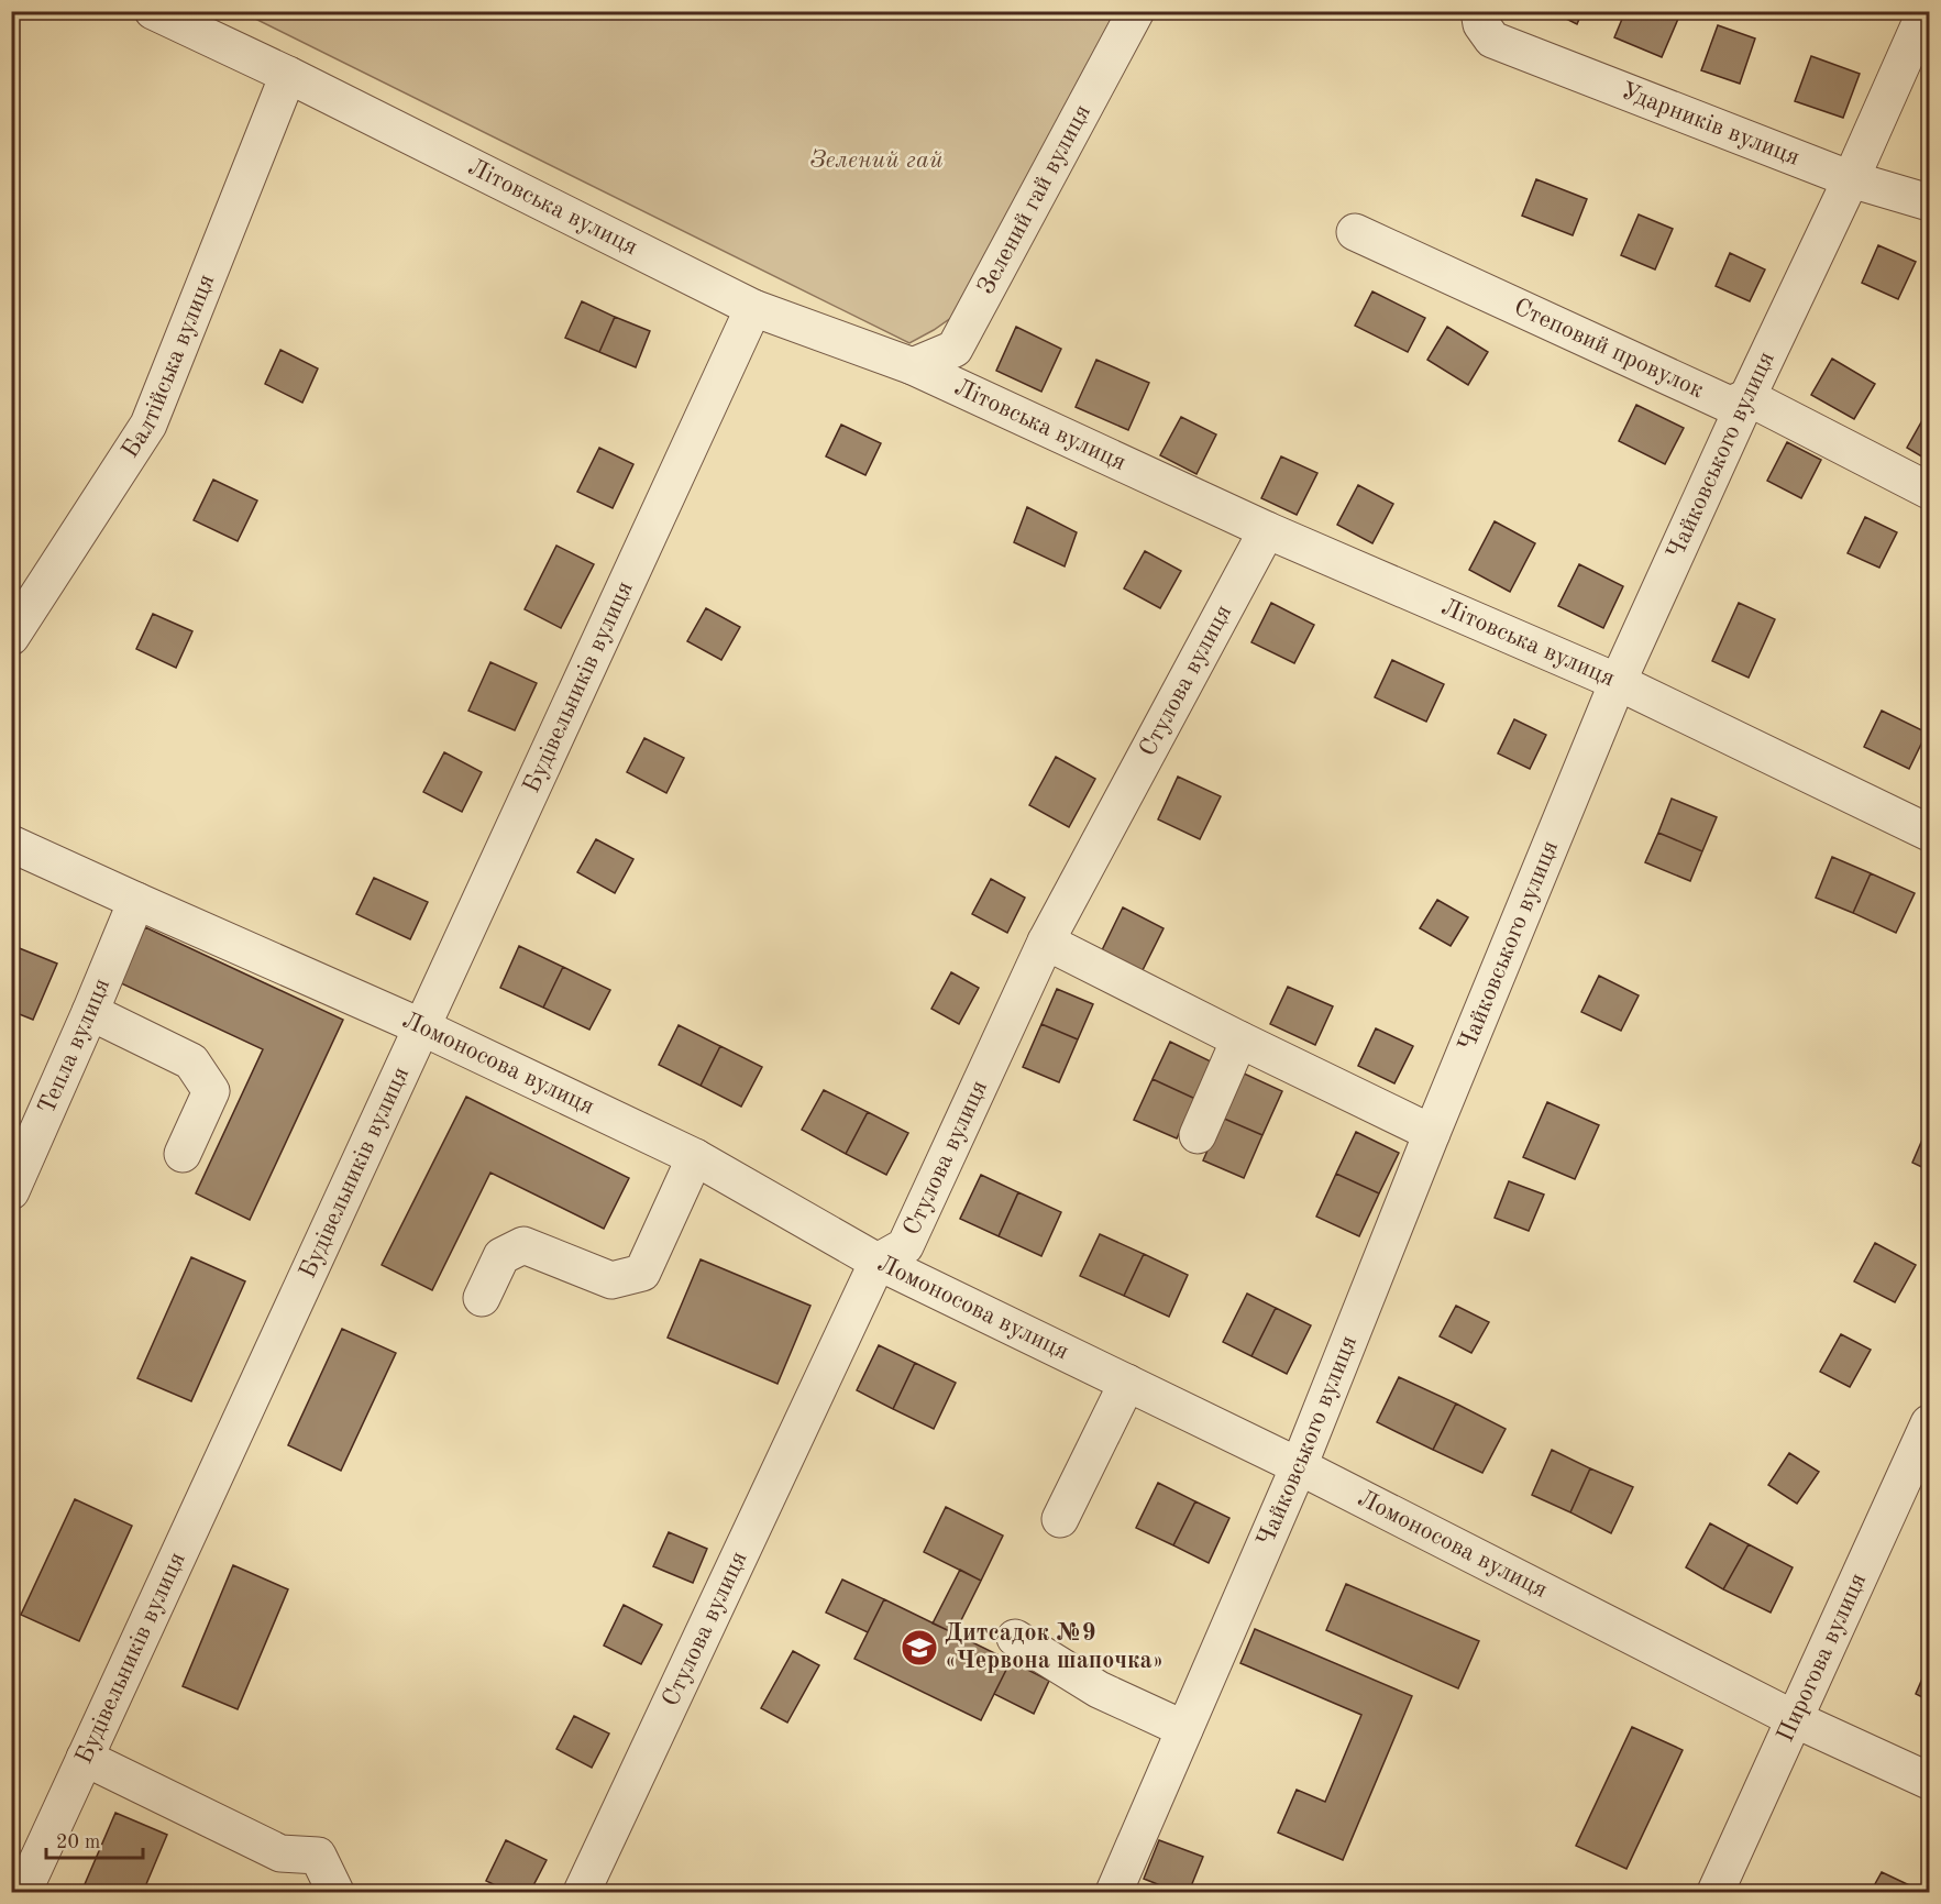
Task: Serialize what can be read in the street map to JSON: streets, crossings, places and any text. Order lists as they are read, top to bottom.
{
  "streets": {
    "street": [
      "Ударників вулиця",
      "Зелений гай вулиця",
      "Літовська вулиця",
      "Степовий провулок",
      "Балтійська вулиця",
      "Чайковського вулиця",
      "Стулова вулиця",
      "Будівельників вулиця",
      "Тепла вулиця",
      "Ломоносова вулиця",
      "Пирогова вулиця"
    ]
  },
  "crossings": [
    ["Ударників вулиця", "Чайковського вулиця"],
    ["Зелений гай вулиця", "Літовська вулиця"],
    ["Літовська вулиця", "Балтійська вулиця"],
    ["Літовська вулиця", "Чайковського вулиця"],
    ["Літовська вулиця", "Стулова вулиця"],
    ["Літовська вулиця", "Будівельників вулиця"],
    ["Степовий провулок", "Чайковського вулиця"],
    ["Чайковського вулиця", "Ломоносова вулиця"],
    ["Стулова вулиця", "Ломоносова вулиця"],
    ["Будівельників вулиця", "Ломоносова вулиця"],
    ["Тепла вулиця", "Ломоносова вулиця"],
    ["Ломоносова вулиця", "Пирогова вулиця"]
  ],
  "parks": ["Зелений гай"],
  "places": {
    "school or university": ["Дитсадок №9 «Червона шапочка»"]
  },
  "scale_bar": "20 m"
}
